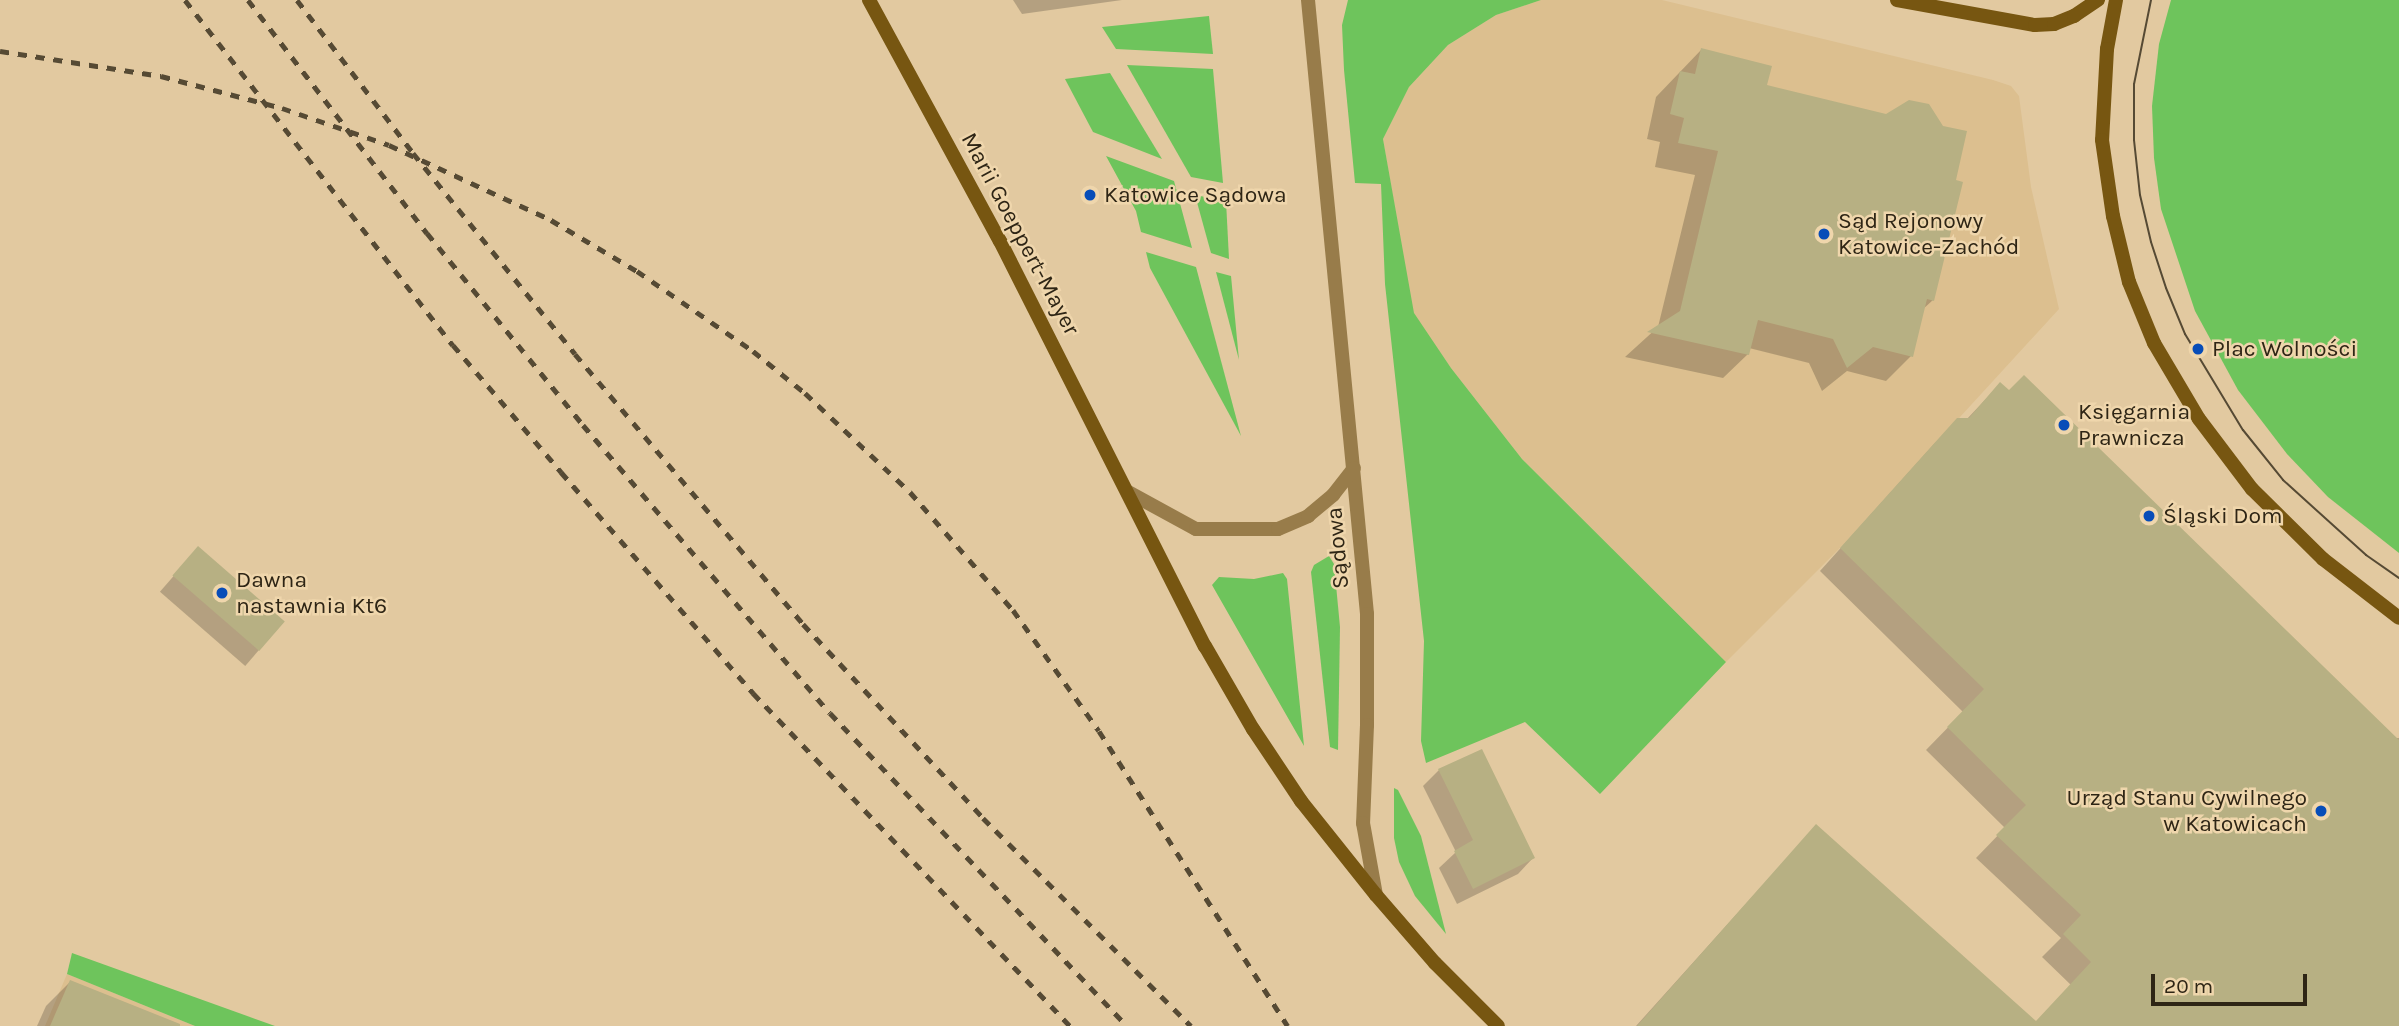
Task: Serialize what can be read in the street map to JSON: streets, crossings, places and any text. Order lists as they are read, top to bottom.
{
  "streets": {
    "main road": ["Marii Goeppert-Mayer"],
    "lane": ["Sądowa"]
  },
  "crossings": [
    ["Marii Goeppert-Mayer", "Sądowa"]
  ],
  "places": [
    "Katowice Sądowa",
    "Sąd Rejonowy Katowice-Zachód",
    "Plac Wolności",
    "Księgarnia Prawnicza",
    "Śląski Dom",
    "Dawna nastawnia Kt6",
    "Urząd Stanu Cywilnego w Katowicach"
  ],
  "scale_bar": "20 m"
}
